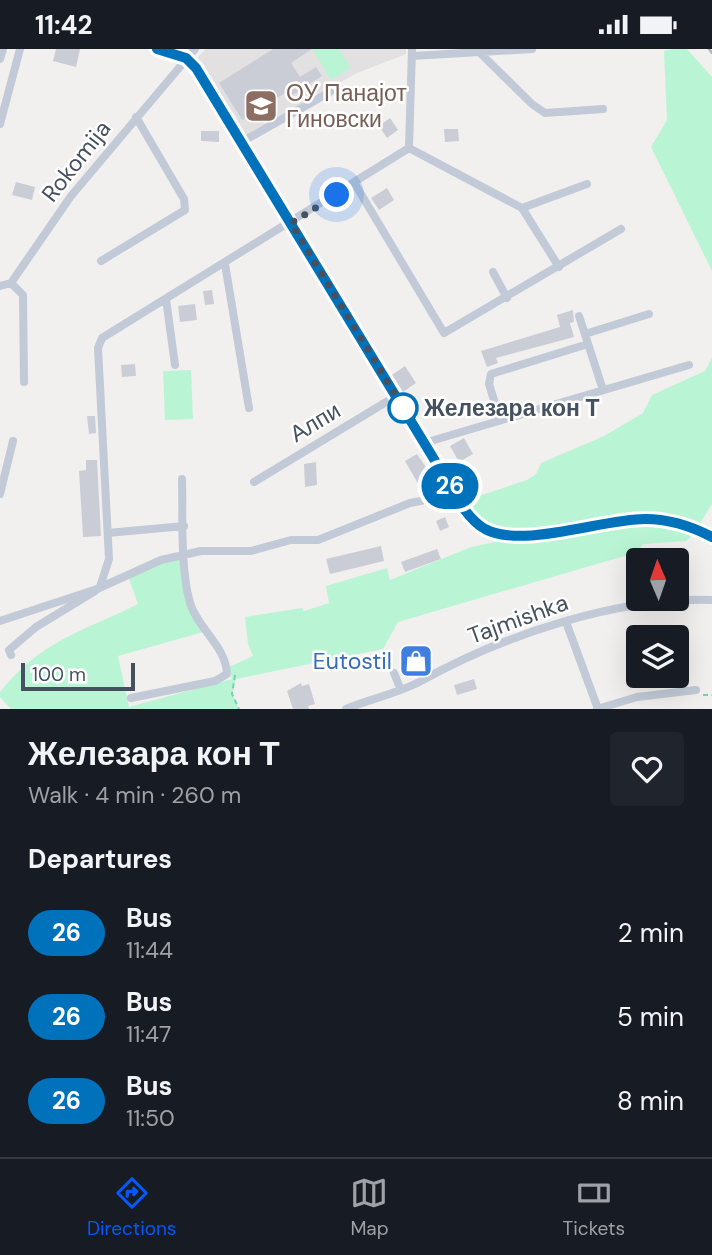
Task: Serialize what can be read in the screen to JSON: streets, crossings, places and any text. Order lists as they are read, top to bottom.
{
  "streets": {
    "street": ["Rokomija", "Алпи", "Tajmishka"]
  },
  "places": {
    "school or university": ["ОУ Панајот Гиновски"],
    "other": ["Железара кон Т"],
    "shop": ["Eutostil"]
  },
  "lines": ["bus line 26"],
  "scale_bar": "100 m",
  "north": "top",
  "page": {
    "status": "11:42",
    "on_map": "26",
    "scale": "100 m",
    "heading": [
      ["Железара кон Т", "Walk · 4 min · 260 m"],
      "Departures"
    ],
    "list": [
      {
        "mark": "26",
        "name": "Bus",
        "note": "11:44",
        "value": "2 min"
      },
      {
        "mark": "26",
        "name": "Bus",
        "note": "11:47",
        "value": "5 min"
      },
      {
        "mark": "26",
        "name": "Bus",
        "note": "11:50",
        "value": "8 min"
      }
    ],
    "tabs": ["Directions", "Map", "Tickets"]
  }
}
